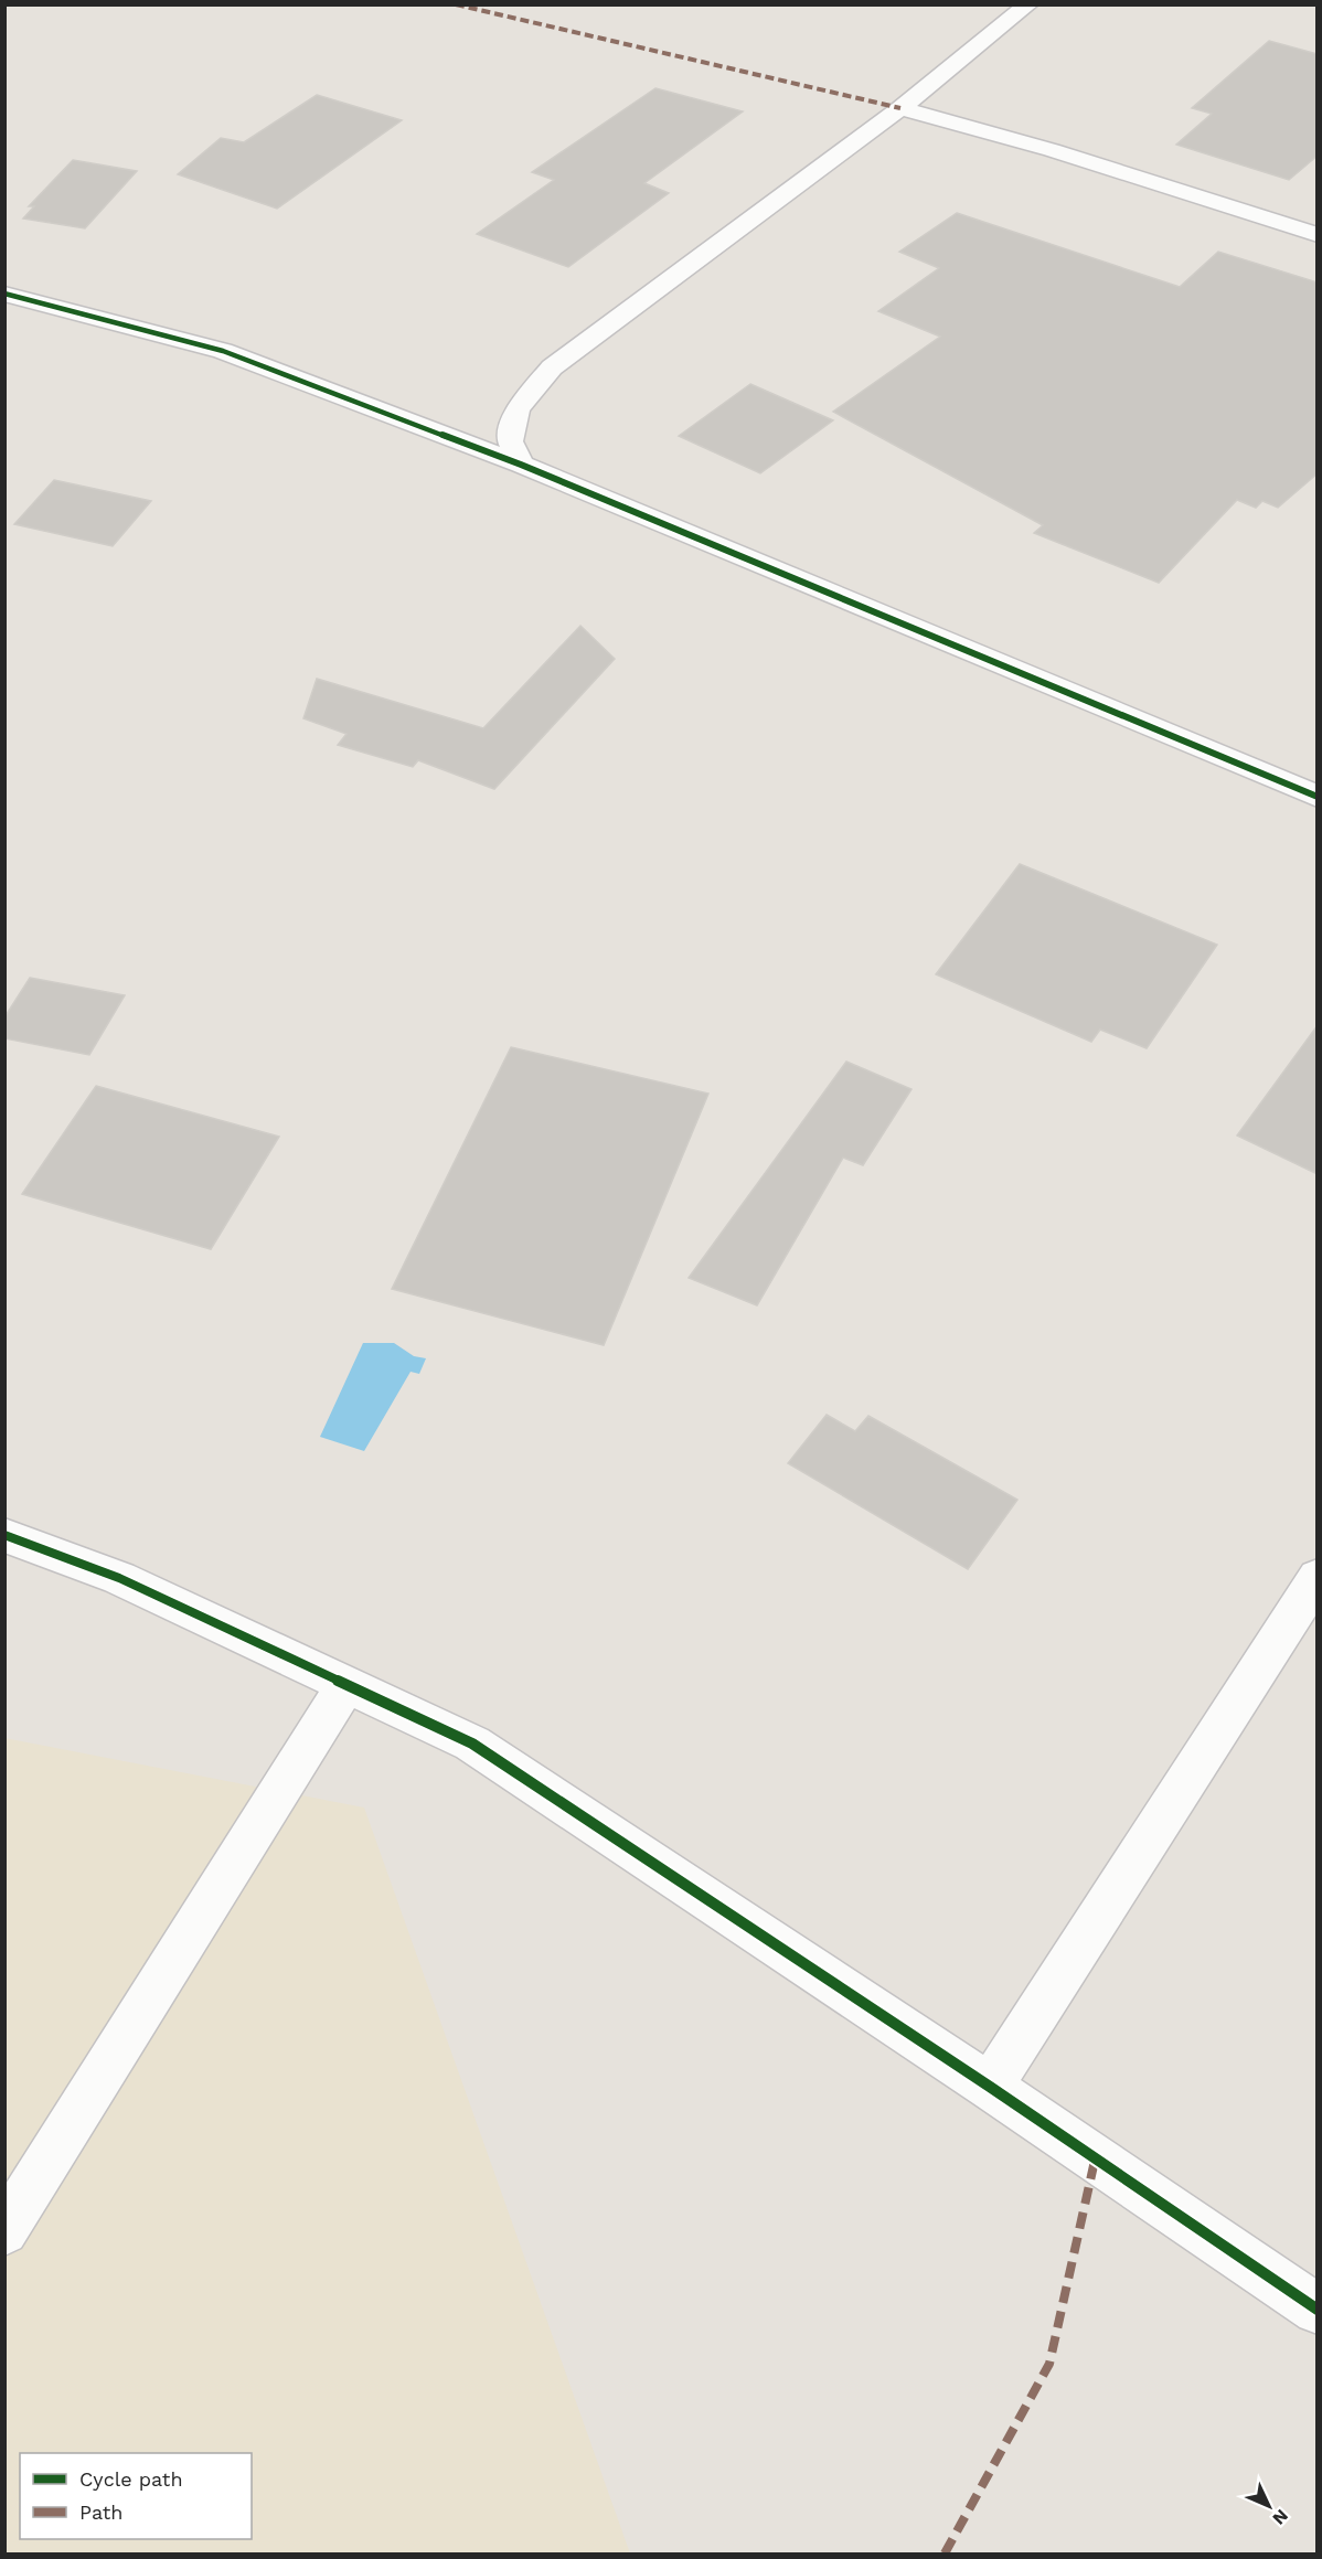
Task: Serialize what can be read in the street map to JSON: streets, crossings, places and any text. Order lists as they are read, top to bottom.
{
  "legend": ["Cycle path", "Path"],
  "north": "bottom right"
}
